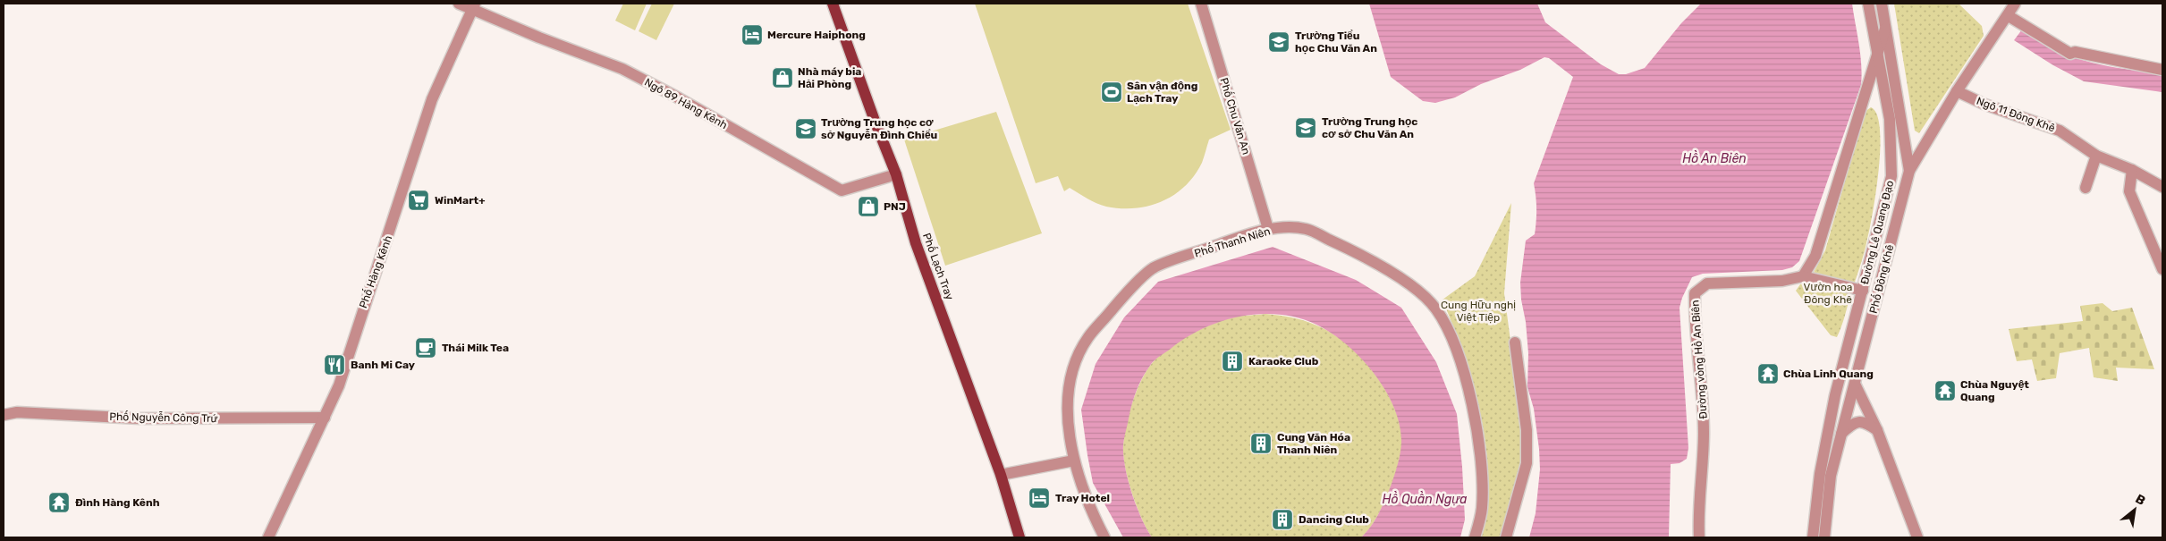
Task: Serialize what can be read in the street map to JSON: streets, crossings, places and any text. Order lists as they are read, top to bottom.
{
  "streets": {
    "main road": ["Phố Lạch Tray"],
    "street": [
      "Ngõ 89 Hàng Kênh",
      "Ngõ 11 Đông Khê",
      "Phố Chu Văn An",
      "Đường Lê Quang Đạo",
      "Phố Thanh Niên",
      "Phố Hàng Kênh",
      "Phố Đông Khê",
      "Đường vòng Hồ An Biên",
      "Phố Nguyễn Công Trứ"
    ]
  },
  "crossings": [
    ["Ngõ 89 Hàng Kênh", "Phố Lạch Tray"],
    ["Ngõ 89 Hàng Kênh", "Phố Hàng Kênh"],
    ["Ngõ 11 Đông Khê", "Phố Đông Khê"],
    ["Phố Chu Văn An", "Phố Thanh Niên"],
    ["Đường Lê Quang Đạo", "Đường vòng Hồ An Biên"],
    ["Phố Hàng Kênh", "Phố Nguyễn Công Trứ"]
  ],
  "water": ["Hồ An Biên", "Hồ Quần Ngựa"],
  "parks": ["Vườn hoa Đông Khê", "Cung Hữu nghị Việt Tiệp"],
  "places": {
    "hotel": ["Mercure Haiphong", "Tray Hotel"],
    "school or university": ["Trường Tiểu học Chu Văn An", "Trường Trung học cơ sở Chu Văn An", "Trường Trung học cơ sở Nguyễn Đình Chiểu"],
    "shop": ["Nhà máy bia Hải Phòng", "PNJ"],
    "sports": ["Sân vận động Lạch Tray"],
    "supermarket": ["WinMart+"],
    "cafe": ["Thái Milk Tea"],
    "building": ["Karaoke Club", "Cung Văn Hóa Thanh Niên", "Dancing Club"],
    "restaurant": ["Banh Mi Cay"],
    "temple": ["Chùa Linh Quang", "Chùa Nguyệt Quang", "Đình Hàng Kênh"]
  },
  "north": "top right"
}
